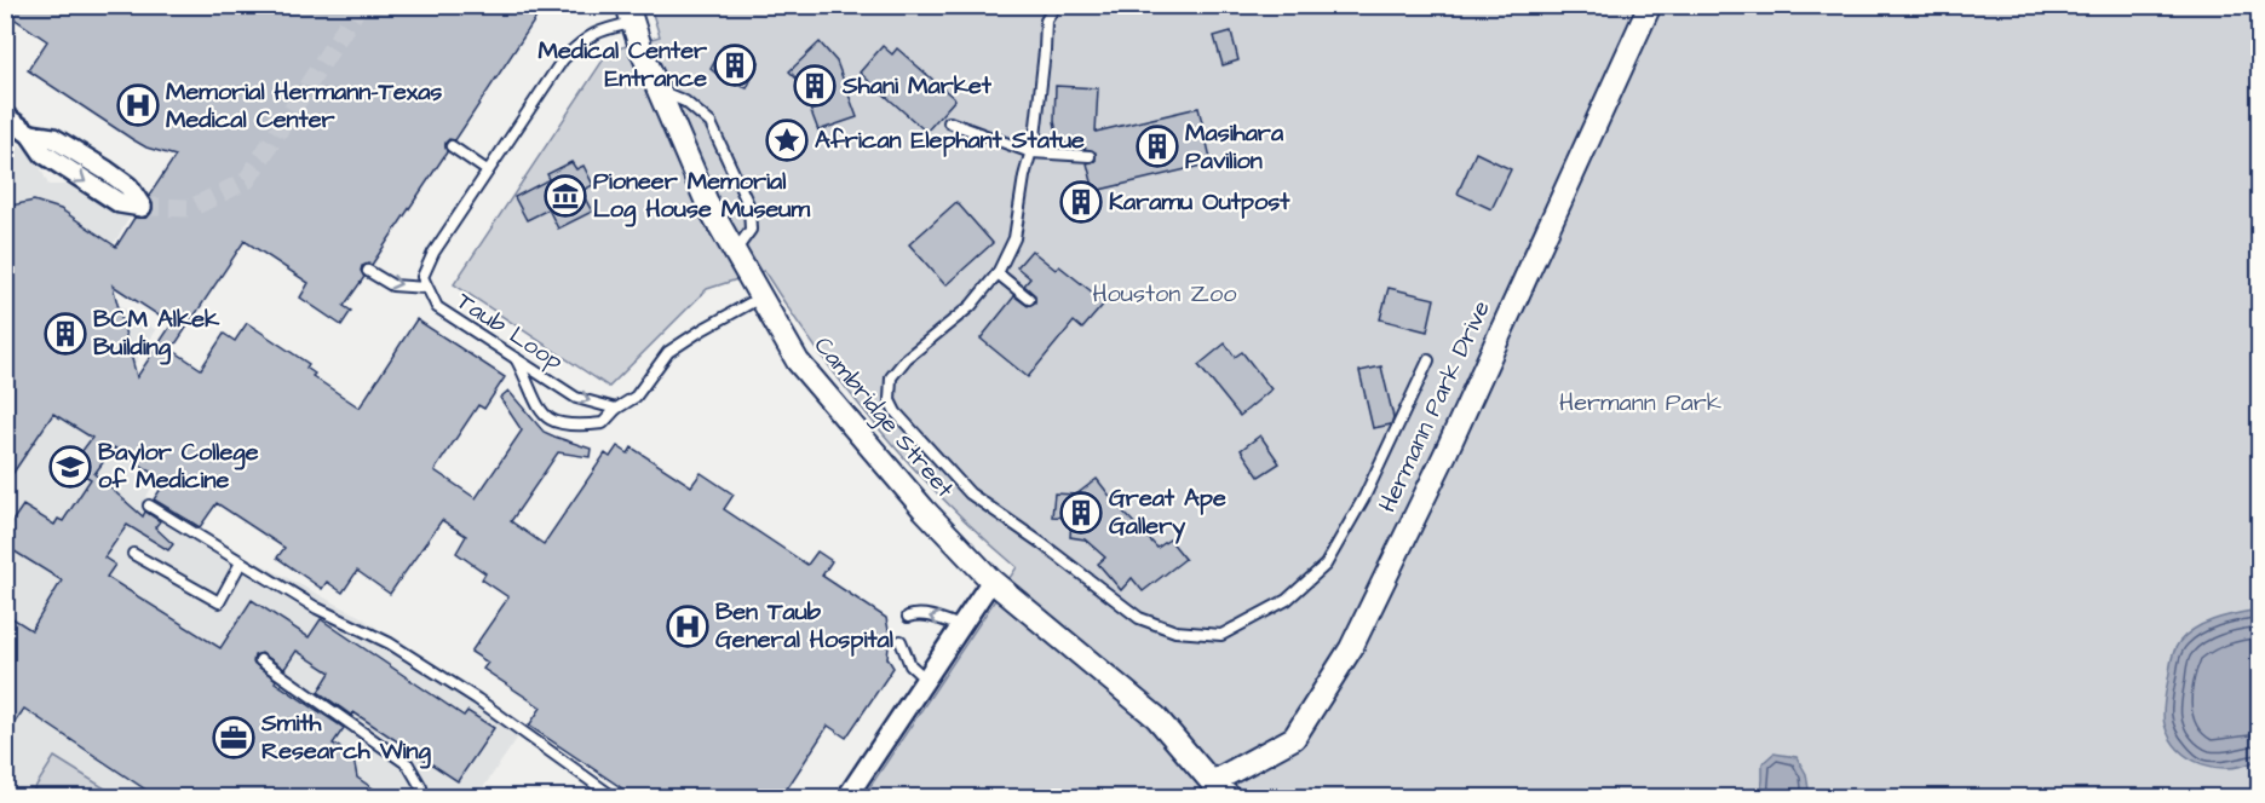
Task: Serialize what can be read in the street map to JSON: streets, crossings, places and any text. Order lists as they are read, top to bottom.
{
  "streets": {
    "street": ["Hermann Park Drive", "Cambridge Street"],
    "lane": ["Taub Loop"]
  },
  "crossings": [
    ["Taub Loop", "Cambridge Street"],
    ["Hermann Park Drive", "Cambridge Street"]
  ],
  "parks": ["Houston Zoo", "Hermann Park"],
  "places": {
    "building": [
      "Medical Center Entrance",
      "Shani Market",
      "Masihara Pavilion",
      "Karamu Outpost",
      "BCM Alkek Building",
      "Great Ape Gallery"
    ],
    "hospital": ["Memorial Hermann-Texas Medical Center", "Ben Taub General Hospital"],
    "place": ["African Elephant Statue"],
    "museum": ["Pioneer Memorial Log House Museum"],
    "school or university": ["Baylor College of Medicine"],
    "office": ["Smith Research Wing"]
  }
}
